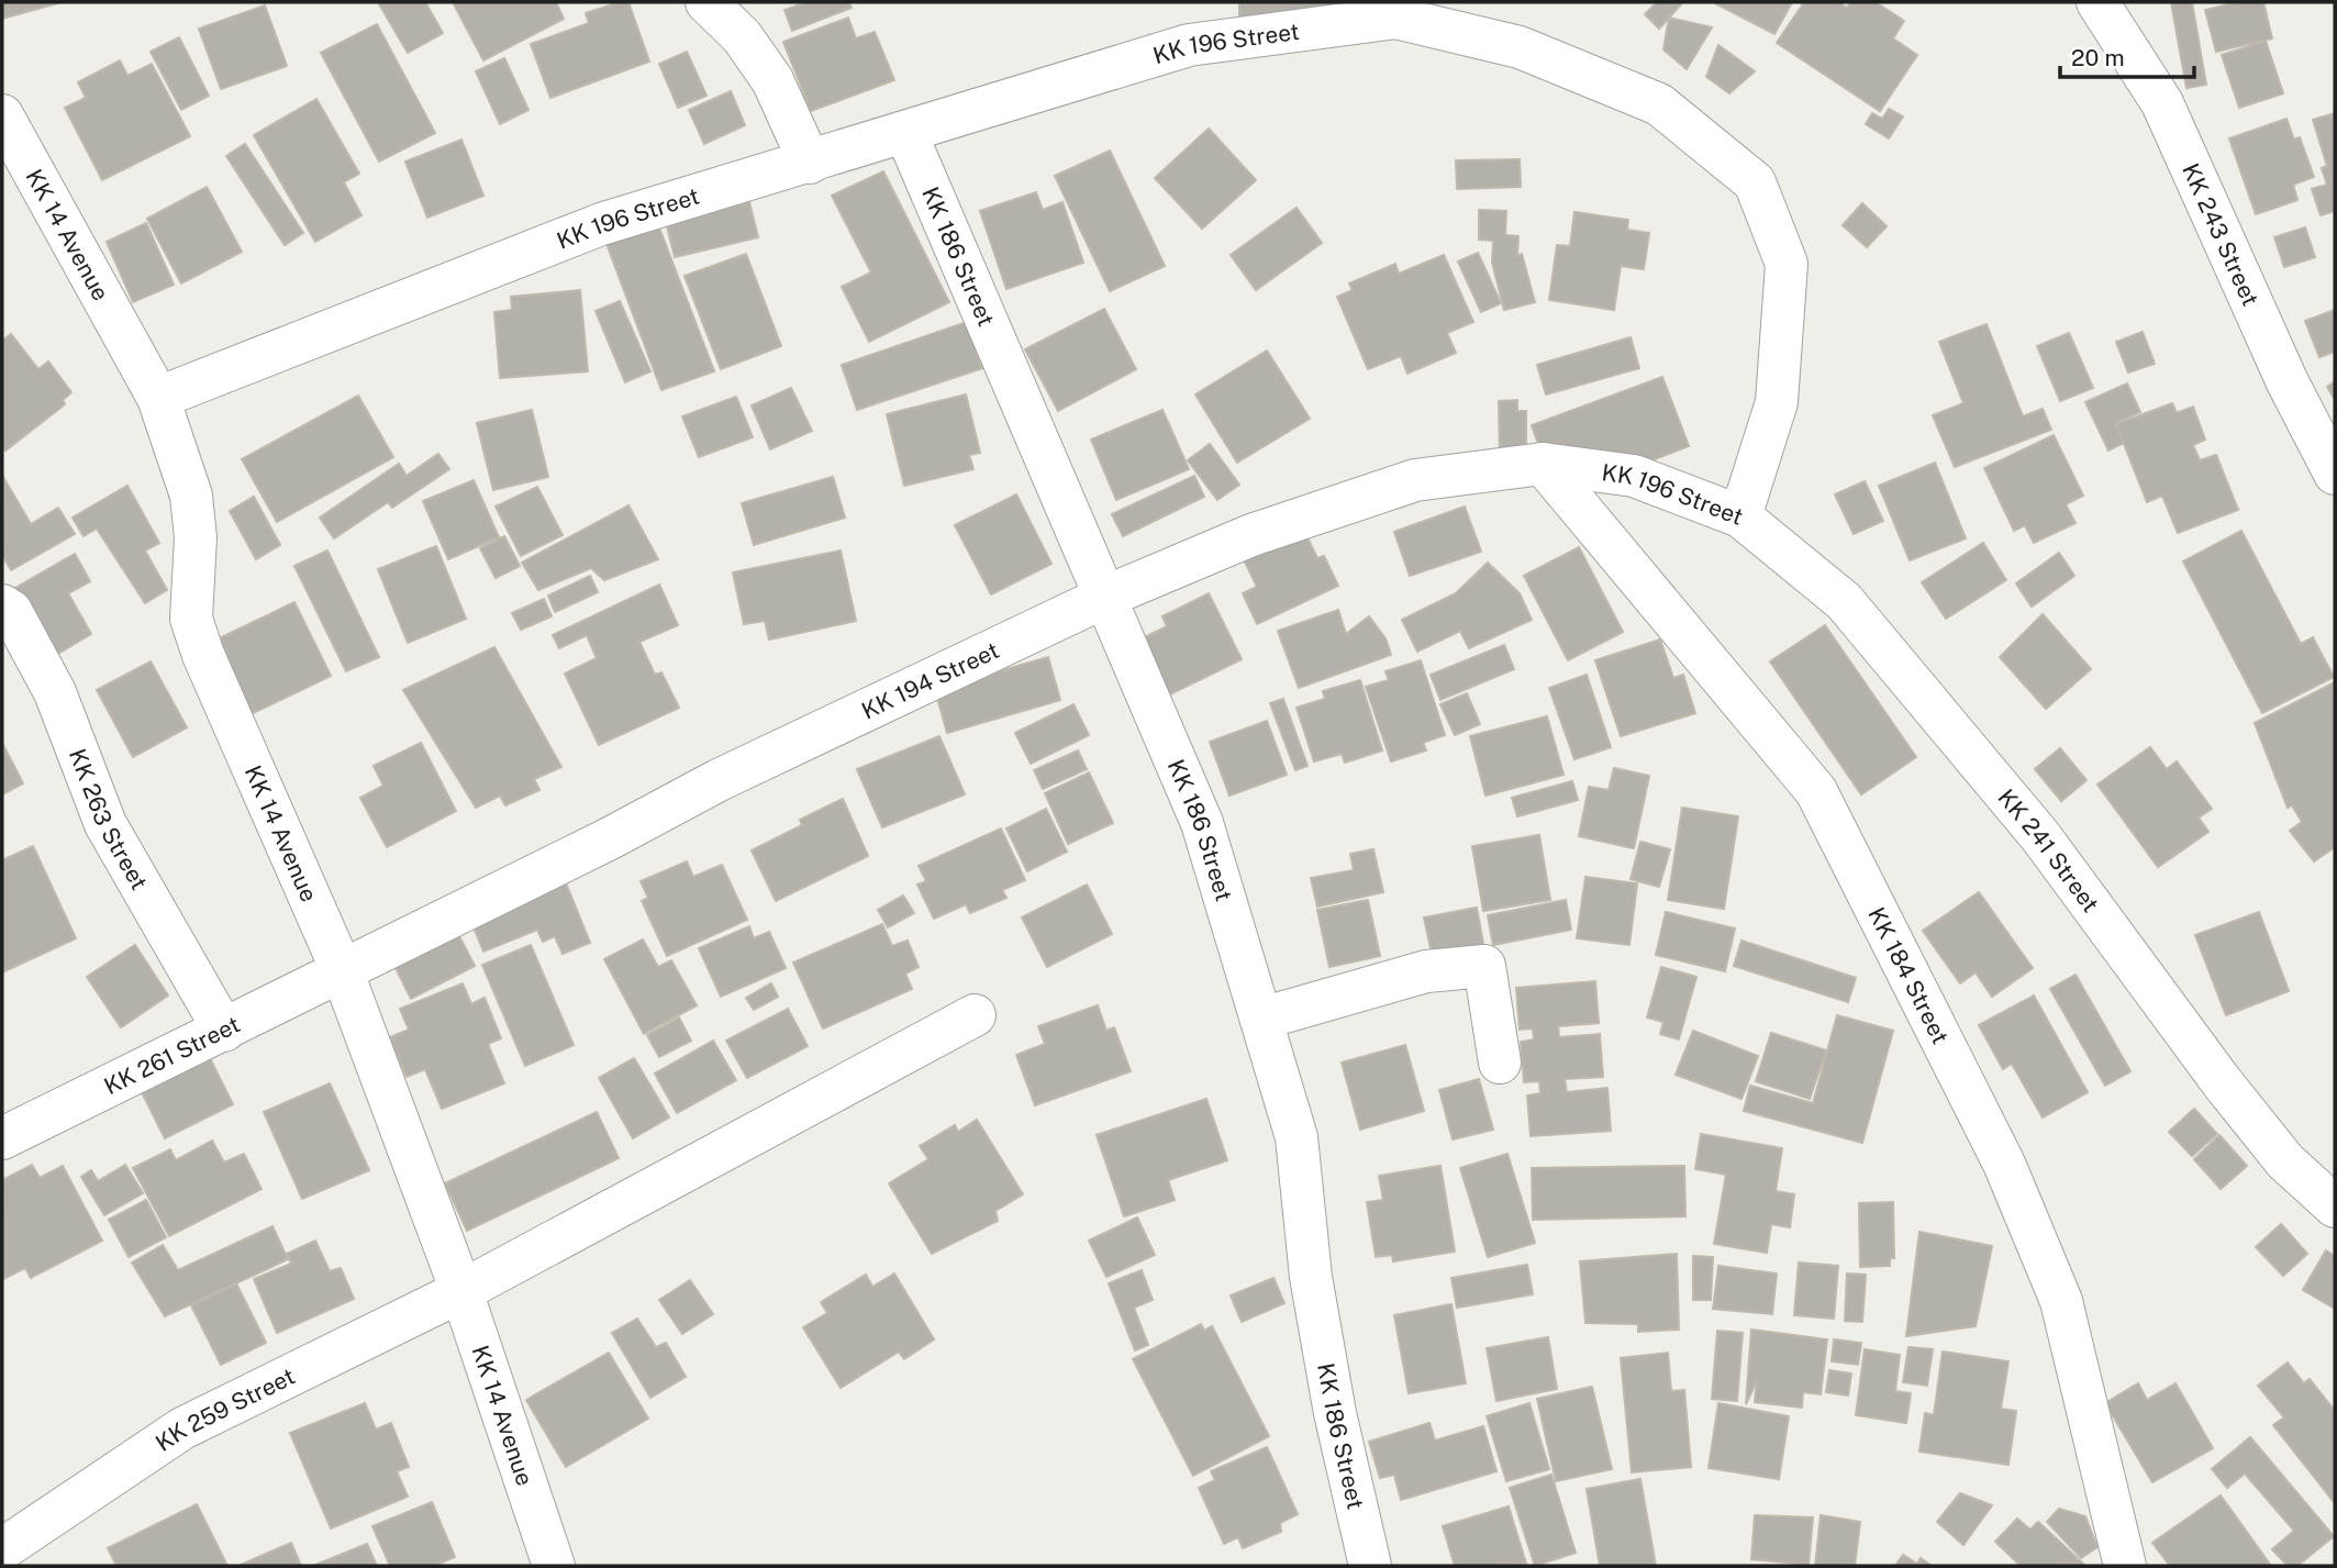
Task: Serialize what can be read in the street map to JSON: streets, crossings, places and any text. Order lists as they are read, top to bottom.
{
  "streets": {
    "street": [
      "KK 196 Street",
      "KK 14 Avenue",
      "KK 243 Street",
      "KK 186 Street",
      "KK 194 Street",
      "KK 263 Street",
      "KK 241 Street",
      "KK 184 Street",
      "KK 261 Street",
      "KK 259 Street"
    ]
  },
  "crossings": [
    ["KK 196 Street", "KK 14 Avenue"],
    ["KK 196 Street", "KK 186 Street"],
    ["KK 196 Street", "KK 194 Street"],
    ["KK 196 Street", "KK 241 Street"],
    ["KK 196 Street", "KK 184 Street"],
    ["KK 14 Avenue", "KK 194 Street"],
    ["KK 14 Avenue", "KK 261 Street"],
    ["KK 14 Avenue", "KK 259 Street"],
    ["KK 186 Street", "KK 194 Street"],
    ["KK 194 Street", "KK 184 Street"],
    ["KK 194 Street", "KK 261 Street"],
    ["KK 263 Street", "KK 261 Street"]
  ],
  "scale_bar": "20 m"
}
